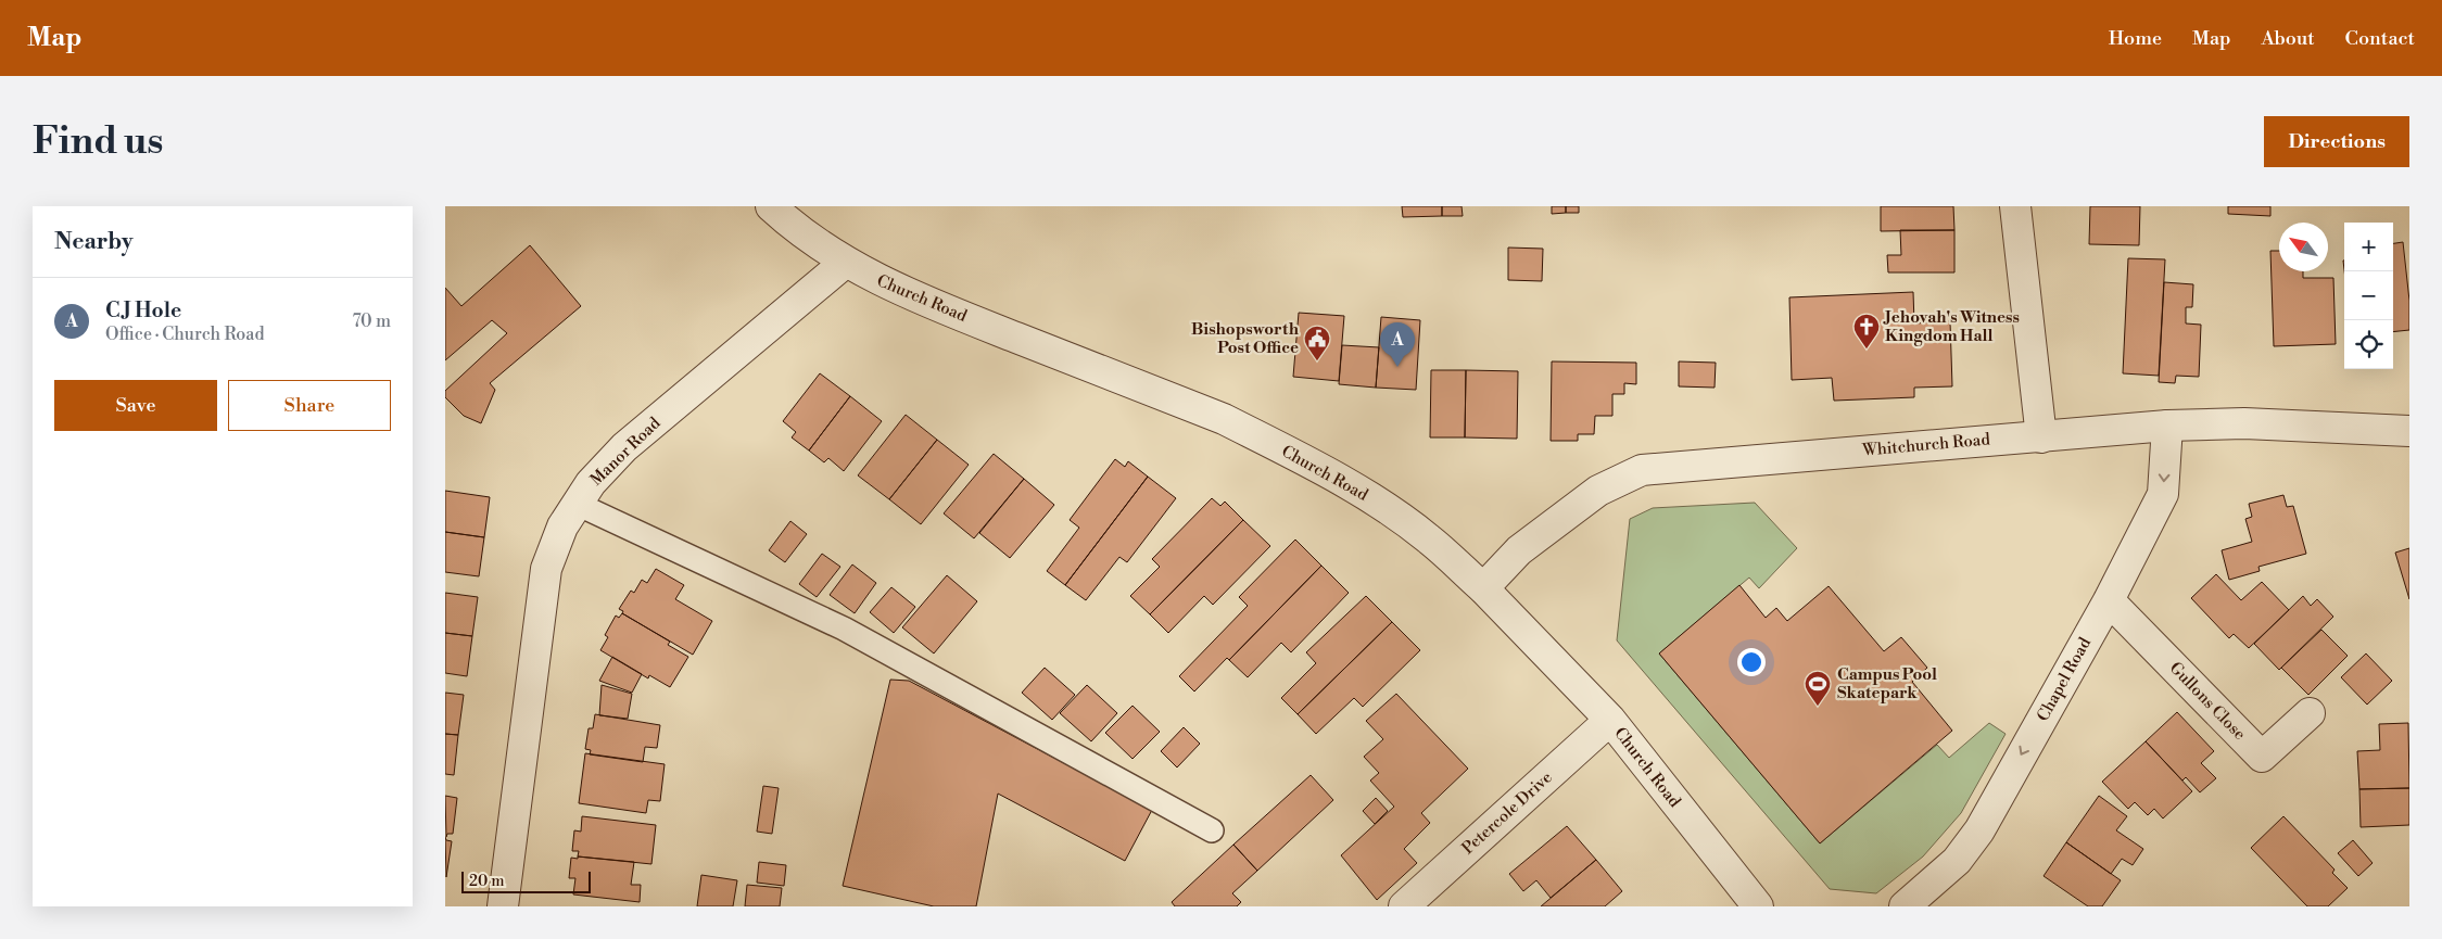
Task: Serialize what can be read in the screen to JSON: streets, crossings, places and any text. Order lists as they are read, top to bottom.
{
  "streets": {
    "street": [
      "Church Road",
      "Whitchurch Road",
      "Manor Road",
      "Chapel Road",
      "Gullons Close",
      "Petercole Drive"
    ]
  },
  "crossings": [
    ["Church Road", "Whitchurch Road"],
    ["Church Road", "Manor Road"],
    ["Church Road", "Petercole Drive"],
    ["Whitchurch Road", "Chapel Road"],
    ["Chapel Road", "Gullons Close"]
  ],
  "one_way": ["Chapel Road"],
  "places": {
    "church": ["Jehovah's Witness Kingdom Hall"],
    "public building": ["Bishopsworth Post Office"],
    "sports": ["Campus Pool Skatepark"]
  },
  "scale_bar": "20 m",
  "north": "top left",
  "page": {
    "header": "Map",
    "nav": [
      "Home",
      "Map",
      "About",
      "Contact"
    ],
    "buttons": [
      "Directions",
      ["Save", "Share"]
    ],
    "title": "Find us",
    "heading": "Nearby",
    "map_buttons": ["+", "−"],
    "list": [
      {
        "mark": "A",
        "name": "C J Hole",
        "note": "Office · Church Road",
        "value": "70 m"
      }
    ],
    "pins": "A",
    "scale": "20 m"
  }
}
